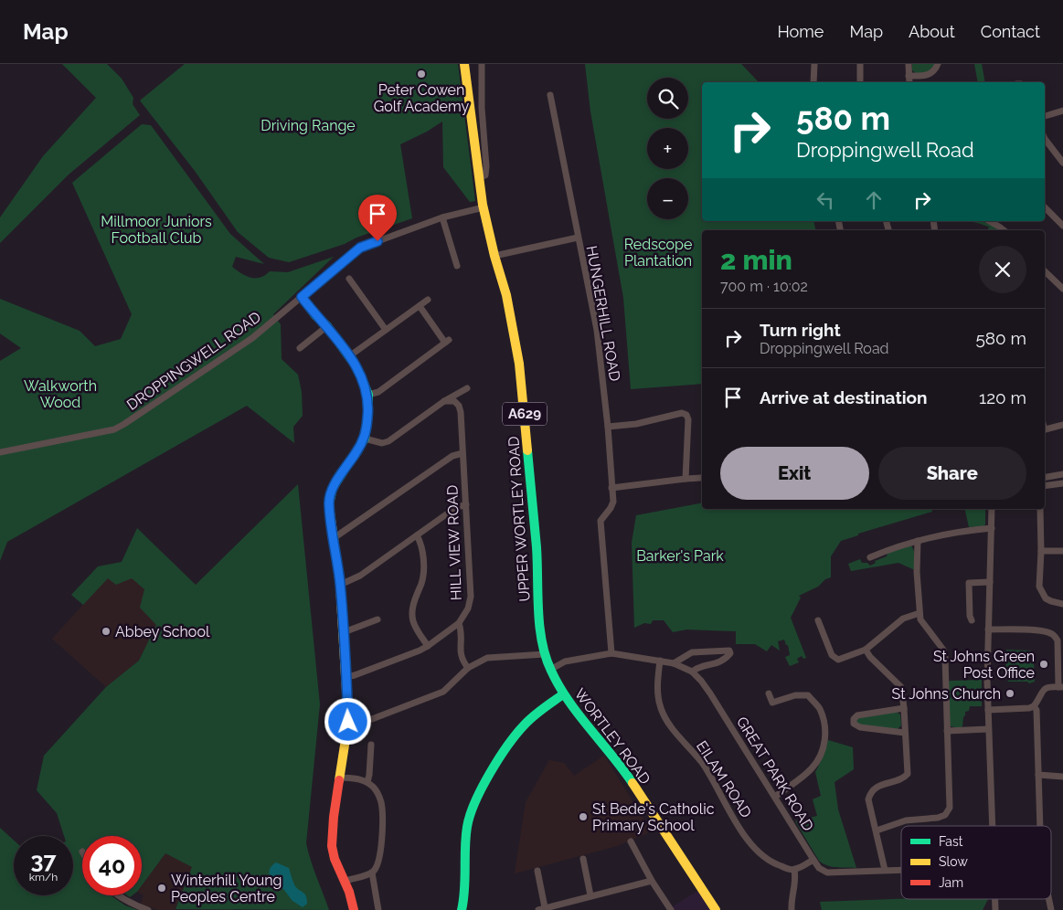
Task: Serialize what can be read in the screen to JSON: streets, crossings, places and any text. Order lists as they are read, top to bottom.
{
  "streets": {
    "street": [
      "HUNGERHILL ROAD",
      "DROPPINGWELL ROAD",
      "A629",
      "UPPER WORTLEY ROAD",
      "HILL VIEW ROAD",
      "WORTLEY ROAD",
      "GREAT PARK ROAD",
      "EILAM ROAD"
    ]
  },
  "crossings": [
    ["HUNGERHILL ROAD", "GREAT PARK ROAD"],
    ["DROPPINGWELL ROAD", "UPPER WORTLEY ROAD"],
    ["UPPER WORTLEY ROAD", "WORTLEY ROAD"],
    ["UPPER WORTLEY ROAD", "GREAT PARK ROAD"],
    ["WORTLEY ROAD", "GREAT PARK ROAD"],
    ["GREAT PARK ROAD", "EILAM ROAD"]
  ],
  "parks": [
    "Driving Range",
    "Millmoor Juniors Football Club",
    "Redscope Plantation",
    "Walkworth Wood",
    "Barker's Park"
  ],
  "places": [
    "Peter Cowen Golf Academy",
    "Abbey School",
    "St Johns Green Post Office",
    "St Johns Church",
    "St Bede's Catholic Primary School",
    "Winterhill Young Peoples Centre"
  ],
  "legend": ["Fast", "Slow", "Jam"],
  "page": {
    "header": "Map",
    "nav": [
      "Home",
      "Map",
      "About",
      "Contact"
    ],
    "map_buttons": ["+", "−"],
    "turn": ["580 m", "Droppingwell Road"],
    "heading": ["2 min", "700 m · 10:02"],
    "list": [
      {
        "name": "Turn right",
        "note": "Droppingwell Road",
        "value": "580 m"
      },
      {
        "name": "Arrive at destination",
        "value": "120 m"
      }
    ],
    "buttons": ["Exit", "Share"],
    "speed": "37 km/h",
    "limit": "40"
  }
}
